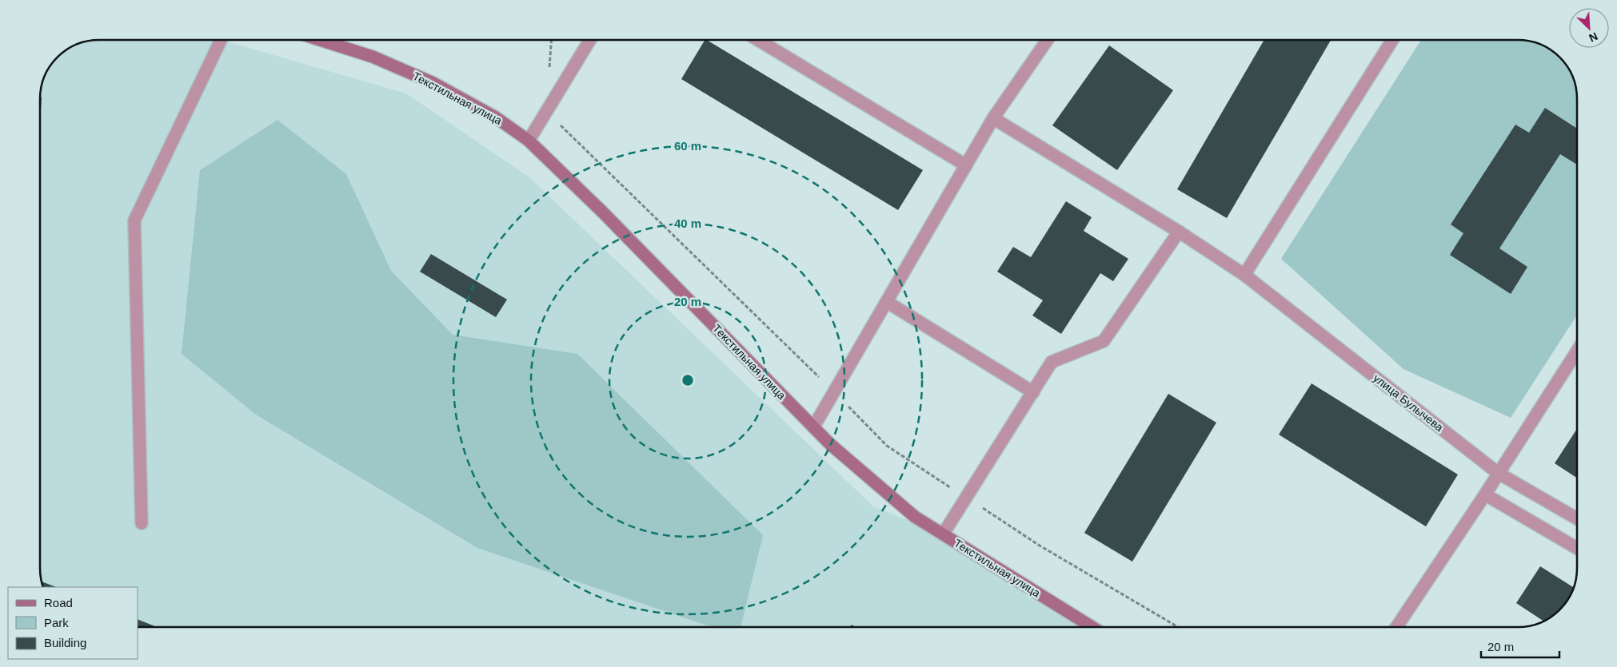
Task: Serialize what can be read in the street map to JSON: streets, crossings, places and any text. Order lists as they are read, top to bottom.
{
  "streets": {
    "main road": ["Текстильная улица"],
    "street": ["улица Булычева"]
  },
  "legend": ["Road", "Park", "Building"],
  "scale_bar": "20 m",
  "north": "bottom right",
  "rings": ["60 m", "40 m", "20 m"]
}
